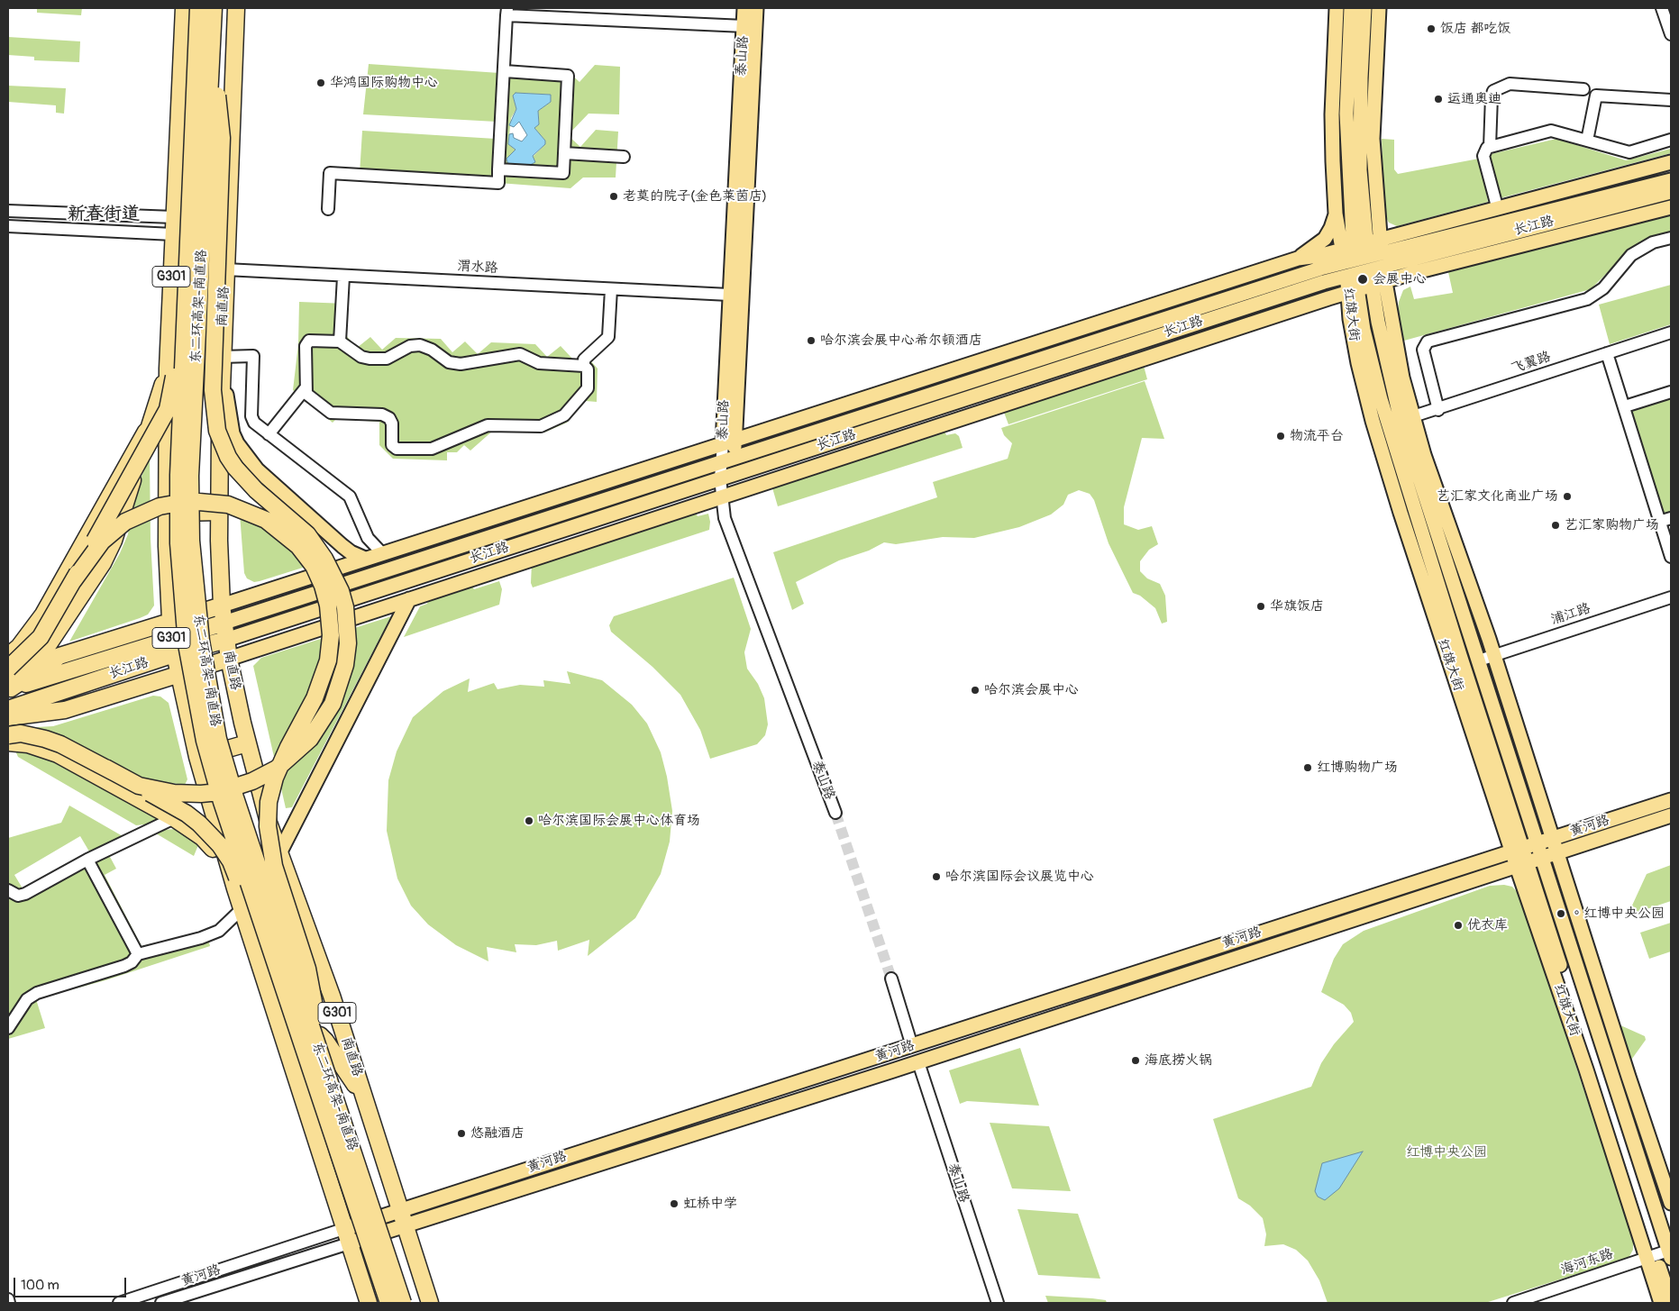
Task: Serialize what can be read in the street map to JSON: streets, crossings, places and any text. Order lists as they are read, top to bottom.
{
  "streets": {
    "highway": [
      "长江路",
      "G301",
      "东二环高架-南直路",
      "南直路"
    ],
    "main road": ["泰山路", "红旗大街", "黄河路"],
    "street": [
      "渭水路",
      "飞翼路",
      "浦江路",
      "海河东路"
    ]
  },
  "crossings": [
    ["泰山路", "长江路"],
    ["泰山路", "渭水路"],
    ["泰山路", "黄河路"],
    ["长江路", "G301"],
    ["长江路", "南直路"],
    ["长江路", "红旗大街"],
    ["渭水路", "南直路"],
    ["G301", "黄河路"],
    ["南直路", "黄河路"],
    ["红旗大街", "飞翼路"],
    ["红旗大街", "浦江路"],
    ["红旗大街", "黄河路"],
    ["红旗大街", "海河东路"]
  ],
  "districts": ["新春街道"],
  "parks": ["红博中央公园"],
  "places": [
    "饭店 都吃饭",
    "华鸿国际购物中心",
    "运通奥迪",
    "老莫的院子(金色莱茵店)",
    "会展中心",
    "哈尔滨会展中心希尔顿酒店",
    "物流平台",
    "艺汇家文化商业广场",
    "艺汇家购物广场",
    "华旗饭店",
    "哈尔滨会展中心",
    "红博购物广场",
    "哈尔滨国际会展中心体育场",
    "哈尔滨国际会议展览中心",
    "。红博中央公园",
    "优衣库",
    "海底捞火锅",
    "悠融酒店",
    "虹桥中学"
  ],
  "scale_bar": "100 m"
}
